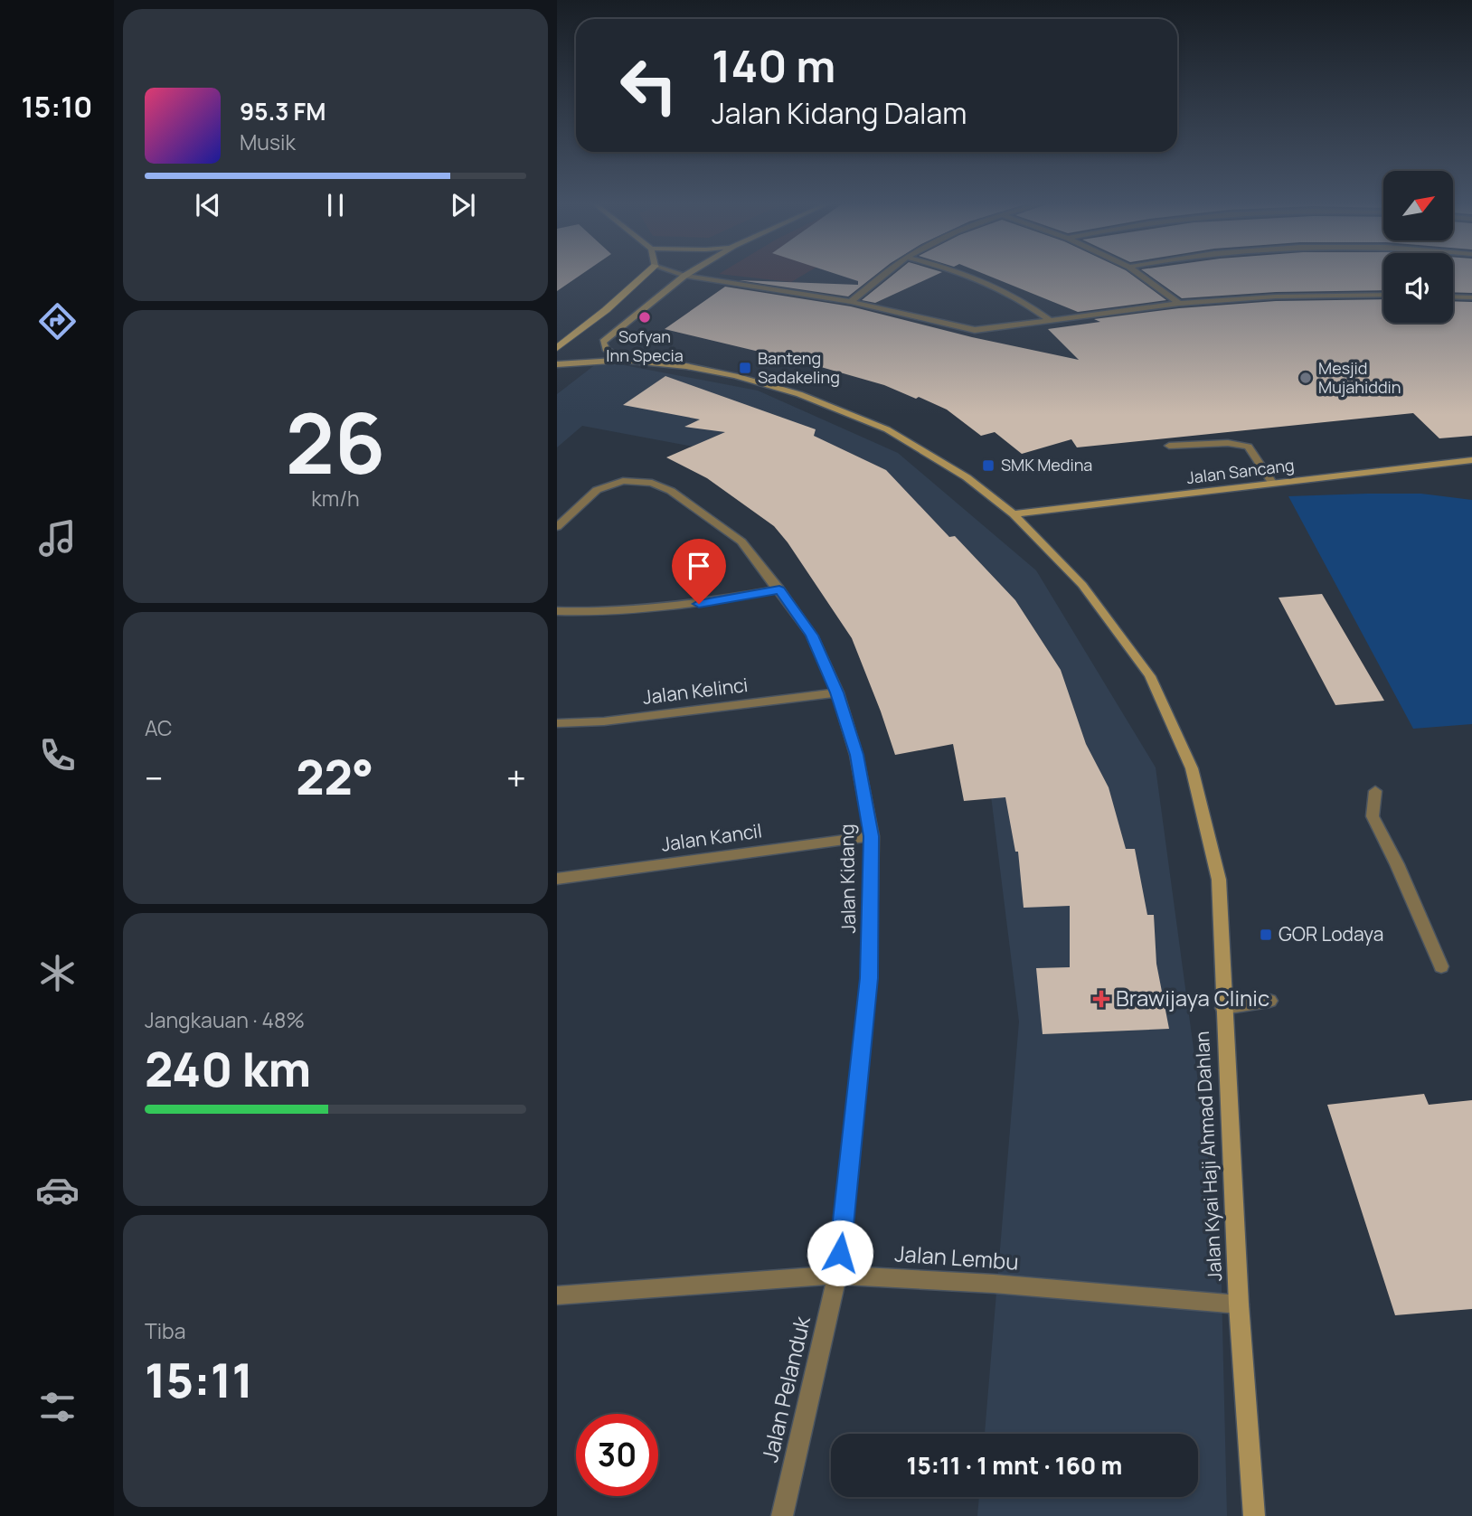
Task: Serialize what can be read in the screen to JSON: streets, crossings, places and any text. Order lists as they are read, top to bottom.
{
  "streets": {
    "main road": ["Jalan Sancang", "Jalan Kyai Haji Ahmad Dahlan"],
    "street": [
      "Jalan Kelinci",
      "Jalan Kancil",
      "Jalan Kidang",
      "Jalan Lembu",
      "Jalan Pelanduk"
    ]
  },
  "crossings": [
    ["Jalan Sancang", "Jalan Kyai Haji Ahmad Dahlan"],
    ["Jalan Kelinci", "Jalan Kidang"],
    ["Jalan Kancil", "Jalan Kidang"],
    ["Jalan Kidang", "Jalan Lembu"],
    ["Jalan Kidang", "Jalan Pelanduk"],
    ["Jalan Kyai Haji Ahmad Dahlan", "Jalan Lembu"],
    ["Jalan Lembu", "Jalan Pelanduk"]
  ],
  "places": {
    "other": ["Sofyan Inn Specia", "Mesjid Mujahiddin"],
    "transit": ["Banteng Sadakeling", "SMK Medina", "GOR Lodaya"],
    "health": ["Brawijaya Clinic"]
  },
  "north": "top right",
  "page": {
    "tabs": "15:10",
    "turn": ["140 m", "Jalan Kidang Dalam"],
    "song": ["95.3 FM", "Musik"],
    "tile": [
      ["26", "km/h"],
      "AC",
      ["Jangkauan · 48%", "240 km"],
      ["Tiba", "15:11"]
    ],
    "heat": ["−", "22°", "+"],
    "limit": "30",
    "trip": "15:11 · 1 mnt · 160 m"
  }
}
